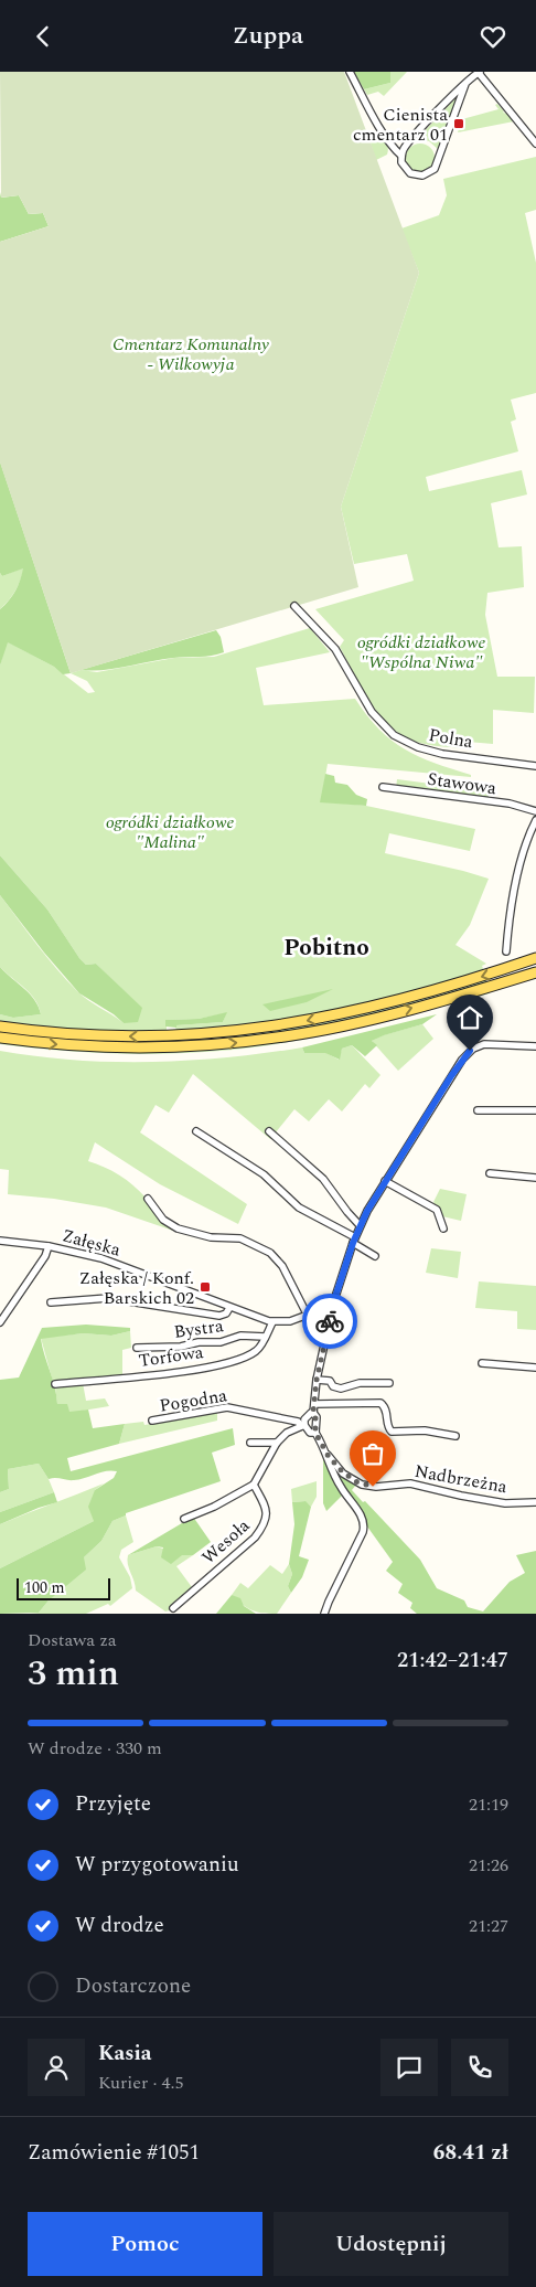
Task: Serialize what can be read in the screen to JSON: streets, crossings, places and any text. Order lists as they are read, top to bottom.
{
  "streets": {
    "street": [
      "Polna",
      "Stawowa",
      "Załęska",
      "Bystra",
      "Torfowa",
      "Pogodna",
      "Nadbrzeżna",
      "Wesoła"
    ]
  },
  "crossings": [
    ["Załęska", "Torfowa"],
    ["Bystra", "Torfowa"]
  ],
  "districts": ["Pobitno"],
  "parks": ["Cmentarz Komunalny - Wilkowyja", "ogródki działkowe \"Wspólna Niwa\"", "ogródki działkowe \"Malina\""],
  "places": {
    "transit": ["Cienista cmentarz 01", "Załęska / Konf. Barskich 02"]
  },
  "scale_bar": "100 m",
  "page": {
    "header": "Zuppa",
    "scale": "100 m",
    "heading": ["3 min", "Dostawa za", "21:42–21:47"],
    "panel": [
      "Kasia",
      "Kurier · 4.5",
      "Zamówienie #1051",
      "68.41 zł"
    ],
    "bar": "W drodze · 330 m",
    "list": [
      ["Przyjęte", "21:19"],
      ["W przygotowaniu", "21:26"],
      ["W drodze", "21:27"],
      "Dostarczone"
    ],
    "buttons": ["Pomoc", "Udostępnij"]
  }
}
